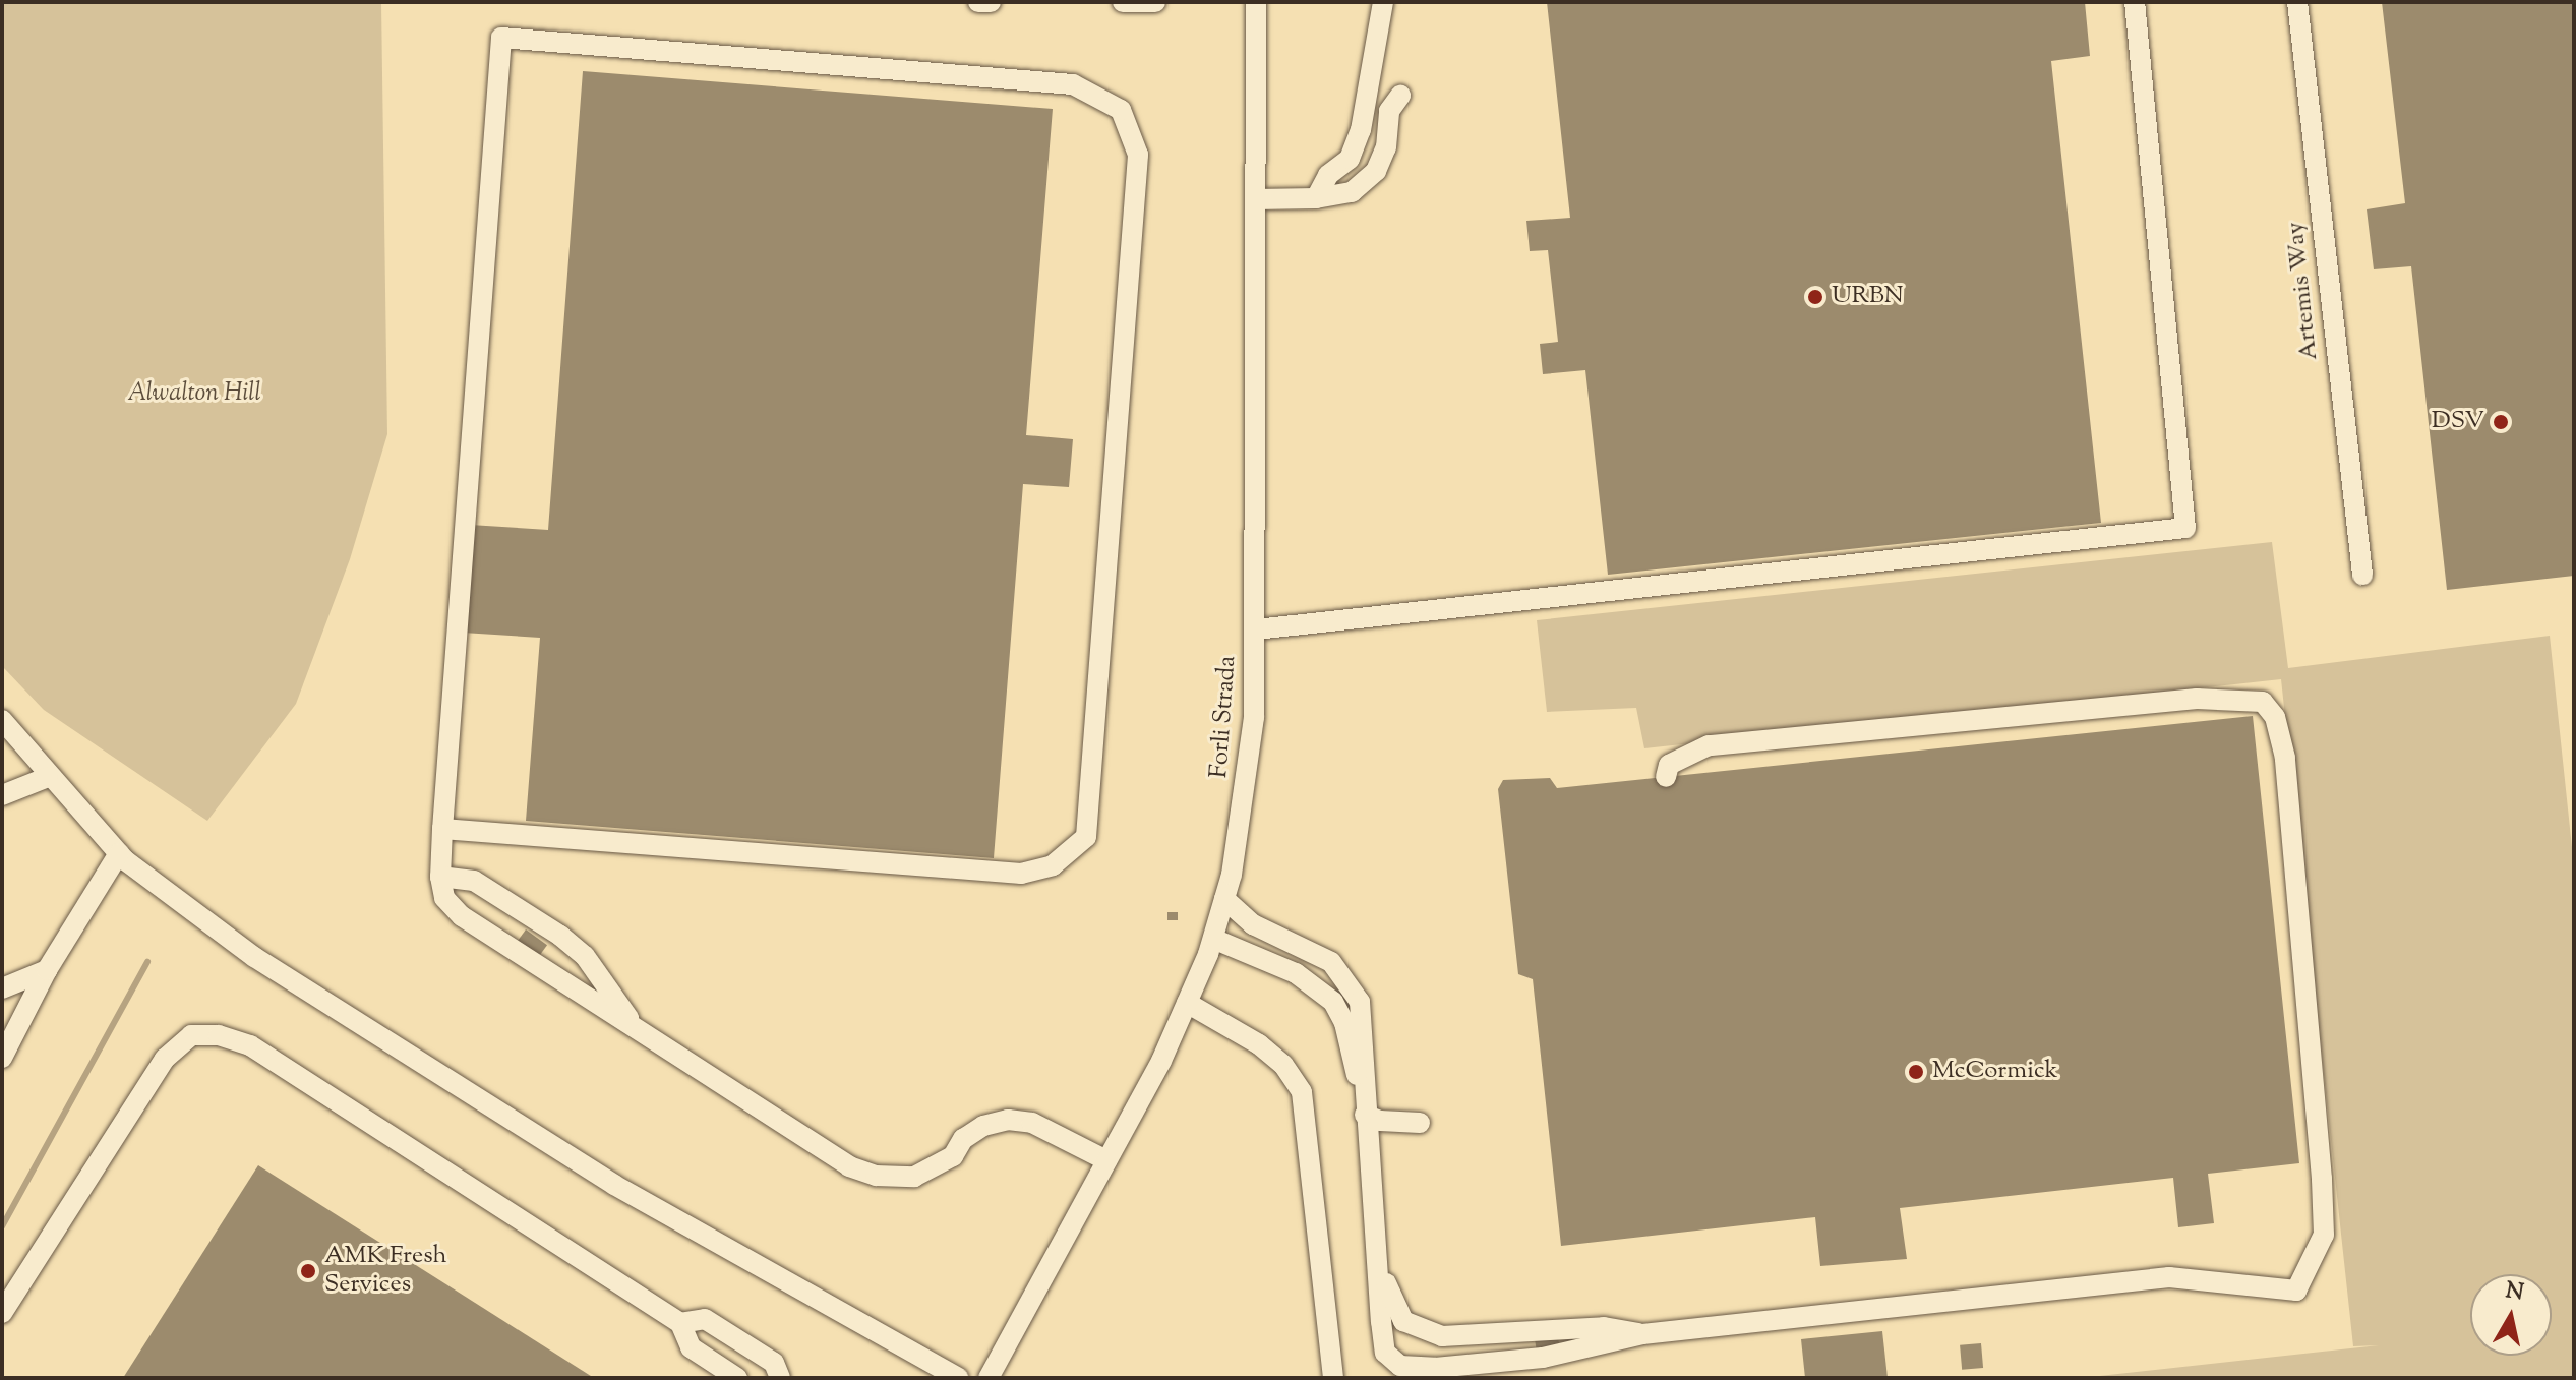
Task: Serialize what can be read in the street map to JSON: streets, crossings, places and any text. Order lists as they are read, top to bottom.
{
  "streets": {
    "street": ["Artemis Way", "Forli Strada"]
  },
  "parks": ["Alwalton Hill"],
  "places": [
    "URBN",
    "DSV",
    "McCormick",
    "AMK Fresh Services"
  ],
  "north": "top"
}
